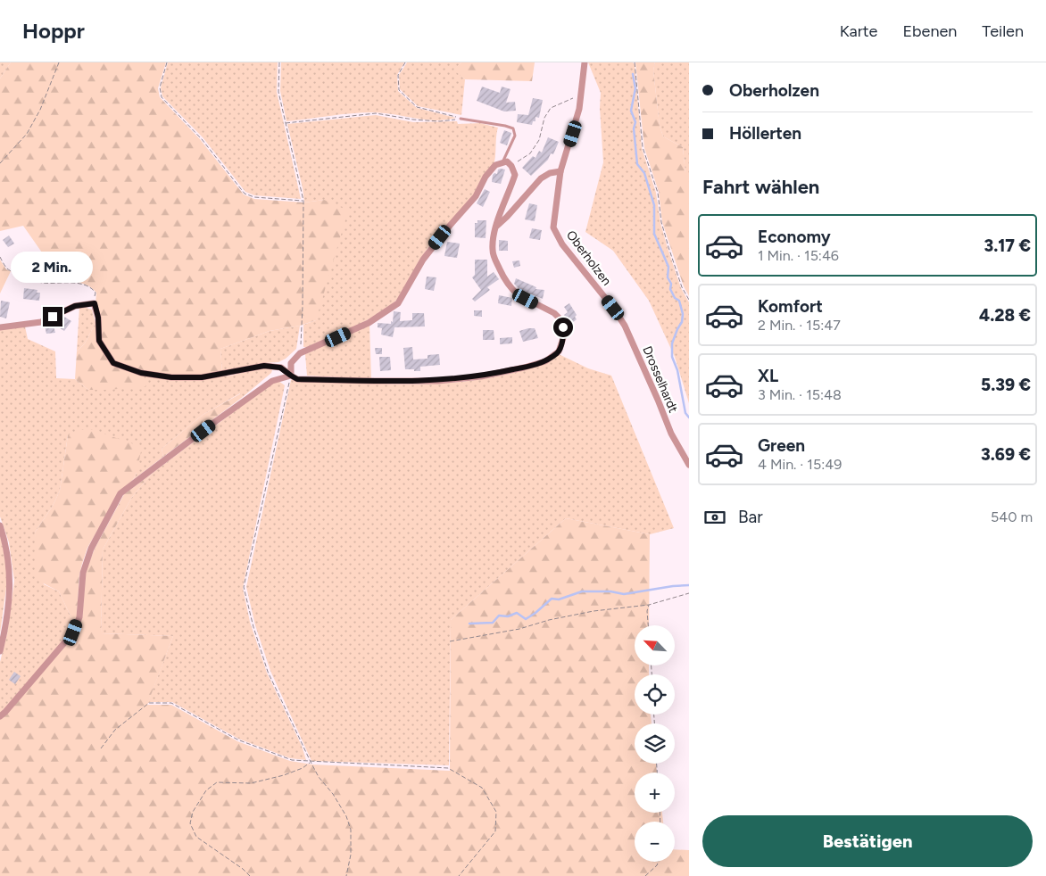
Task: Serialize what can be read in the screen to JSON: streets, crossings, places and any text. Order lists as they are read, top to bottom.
{
  "streets": {
    "street": ["Oberholzen", "Drosselhardt"]
  },
  "crossings": [
    ["Oberholzen", "Drosselhardt"]
  ],
  "north": "top left",
  "page": {
    "header": "Hoppr",
    "nav": ["Karte", "Ebenen", "Teilen"],
    "banner": ["Oberholzen", "Höllerten"],
    "heading": "Fahrt wählen",
    "list": [
      {
        "name": "Economy",
        "note": "1 Min. · 15:46",
        "value": "3.17 €"
      },
      {
        "name": "Komfort",
        "note": "2 Min. · 15:47",
        "value": "4.28 €"
      },
      {
        "name": "XL",
        "note": "3 Min. · 15:48",
        "value": "5.39 €"
      },
      {
        "name": "Green",
        "note": "4 Min. · 15:49",
        "value": "3.69 €"
      }
    ],
    "bubble": "2 Min.",
    "pay": ["Bar", "540 m"],
    "map_buttons": ["+", "−"],
    "buttons": "Bestätigen"
  }
}
